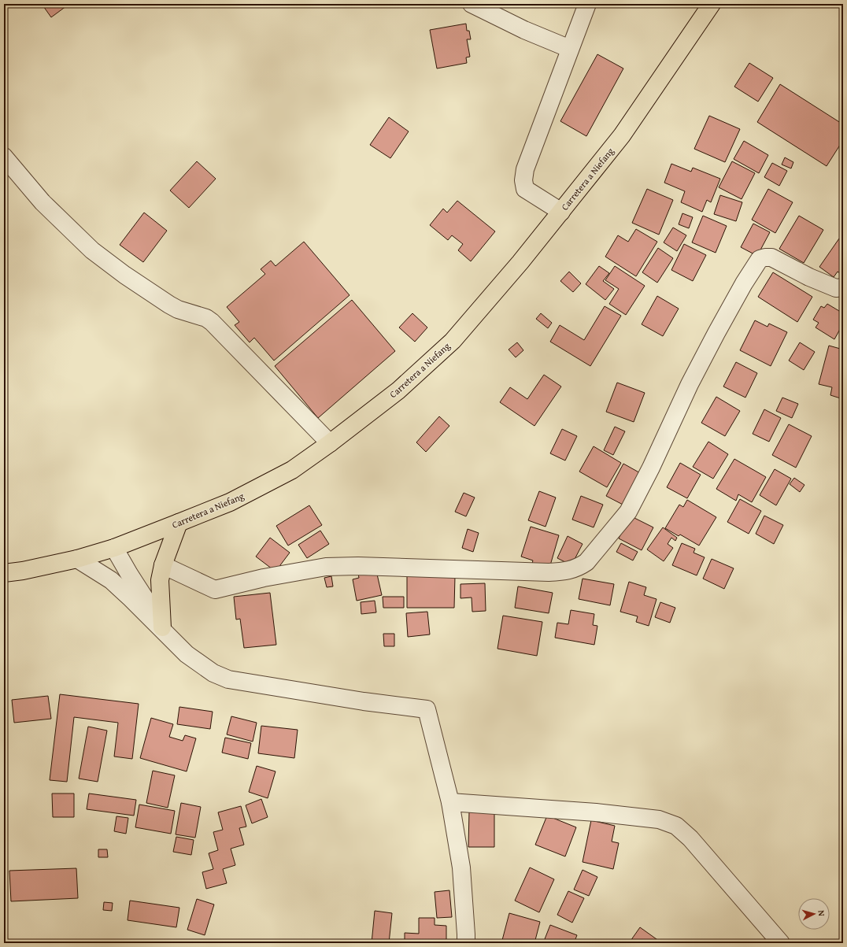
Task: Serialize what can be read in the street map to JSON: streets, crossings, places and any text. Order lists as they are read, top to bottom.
{
  "streets": {
    "main road": ["Carretera a Niefang"]
  },
  "north": "right"
}
